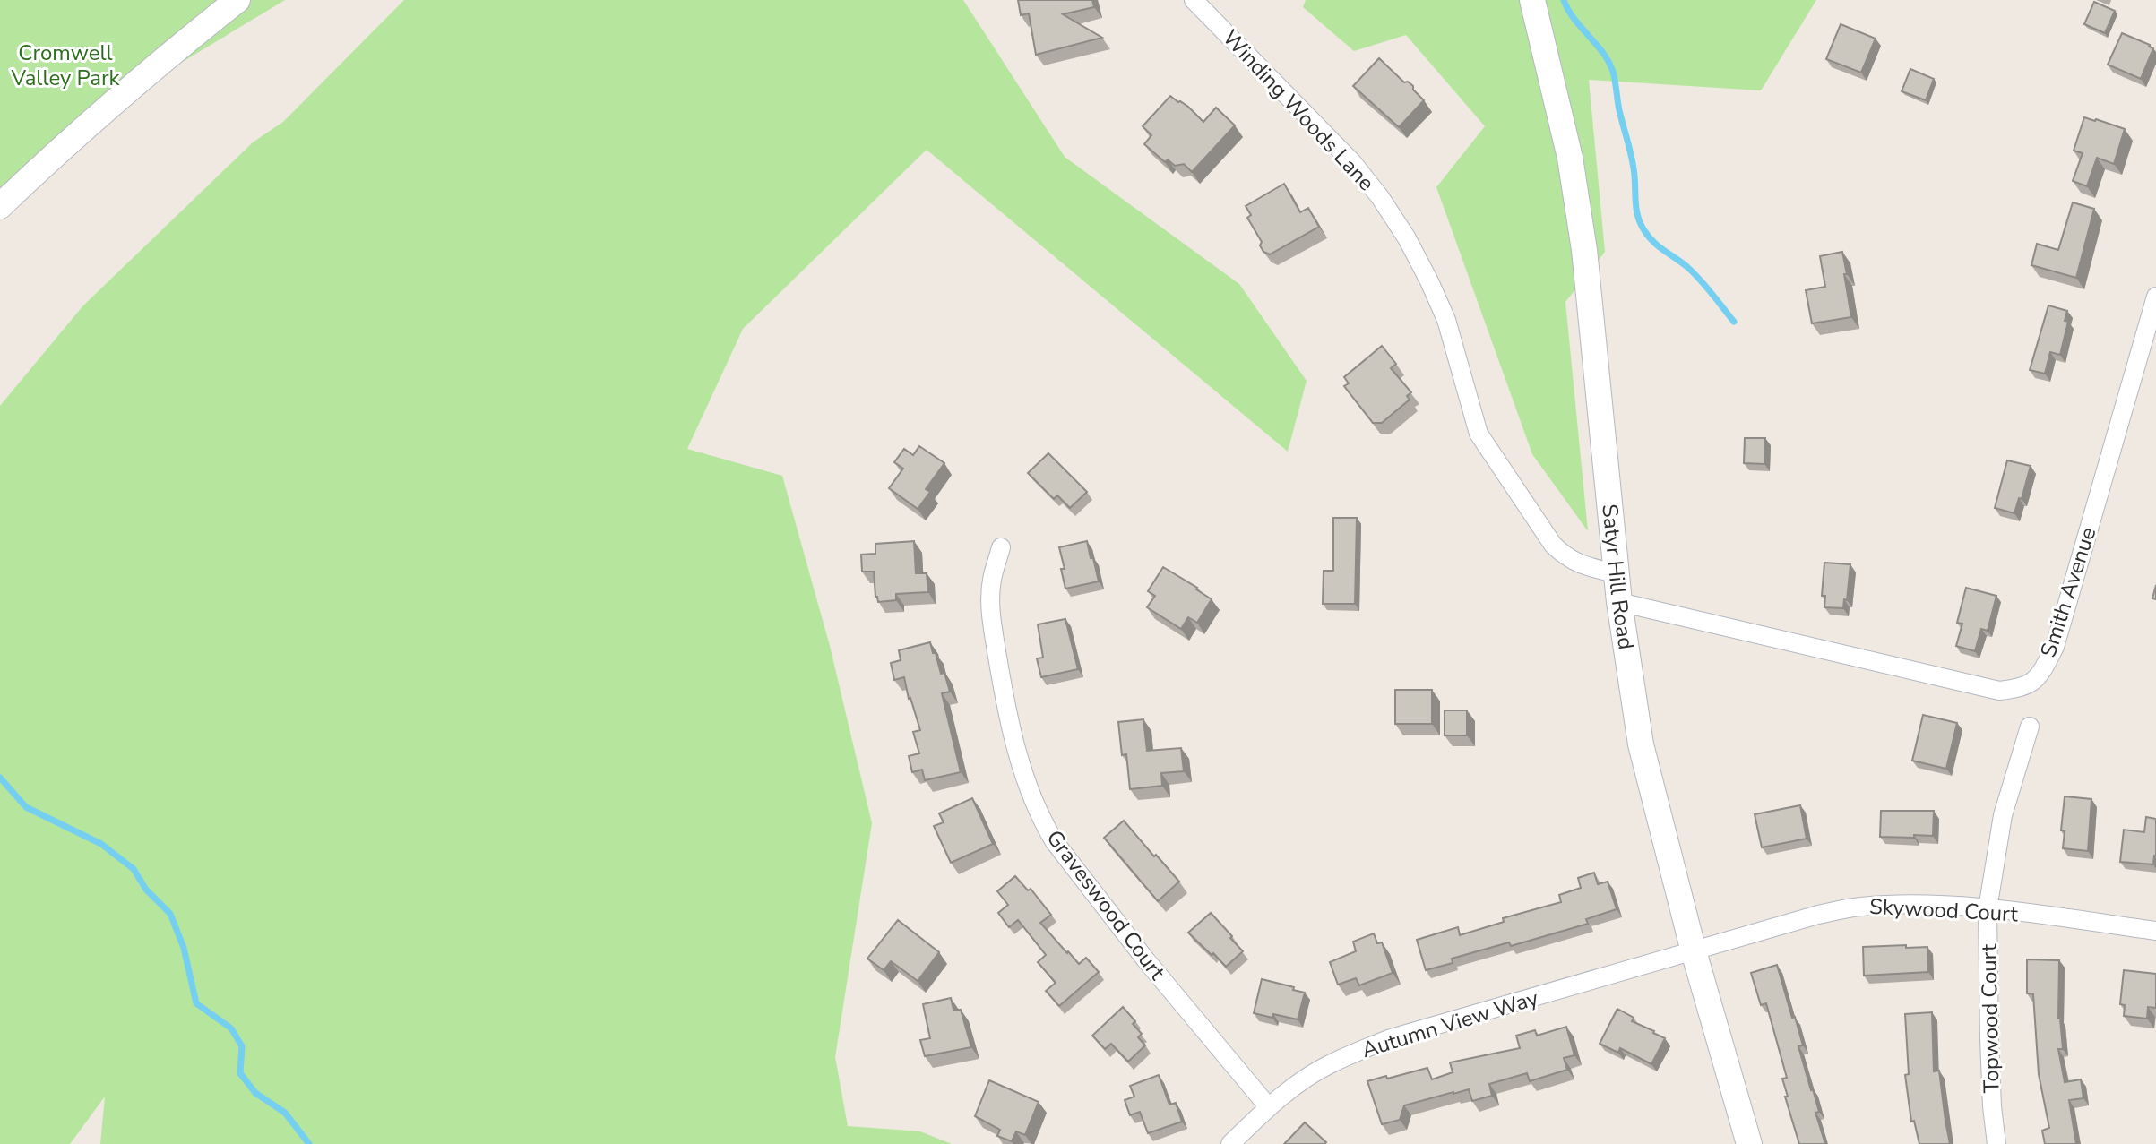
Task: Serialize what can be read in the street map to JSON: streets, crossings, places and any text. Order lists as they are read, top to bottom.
{
  "streets": {
    "street": [
      "Winding Woods Lane",
      "Satyr Hill Road",
      "Smith Avenue",
      "Graveswood Court",
      "Skywood Court",
      "Topwood Court",
      "Autumn View Way"
    ]
  },
  "crossings": [
    ["Winding Woods Lane", "Satyr Hill Road"],
    ["Satyr Hill Road", "Smith Avenue"],
    ["Satyr Hill Road", "Skywood Court"],
    ["Satyr Hill Road", "Autumn View Way"],
    ["Graveswood Court", "Autumn View Way"],
    ["Skywood Court", "Topwood Court"],
    ["Skywood Court", "Autumn View Way"]
  ],
  "parks": ["Cromwell Valley Park"]
}
